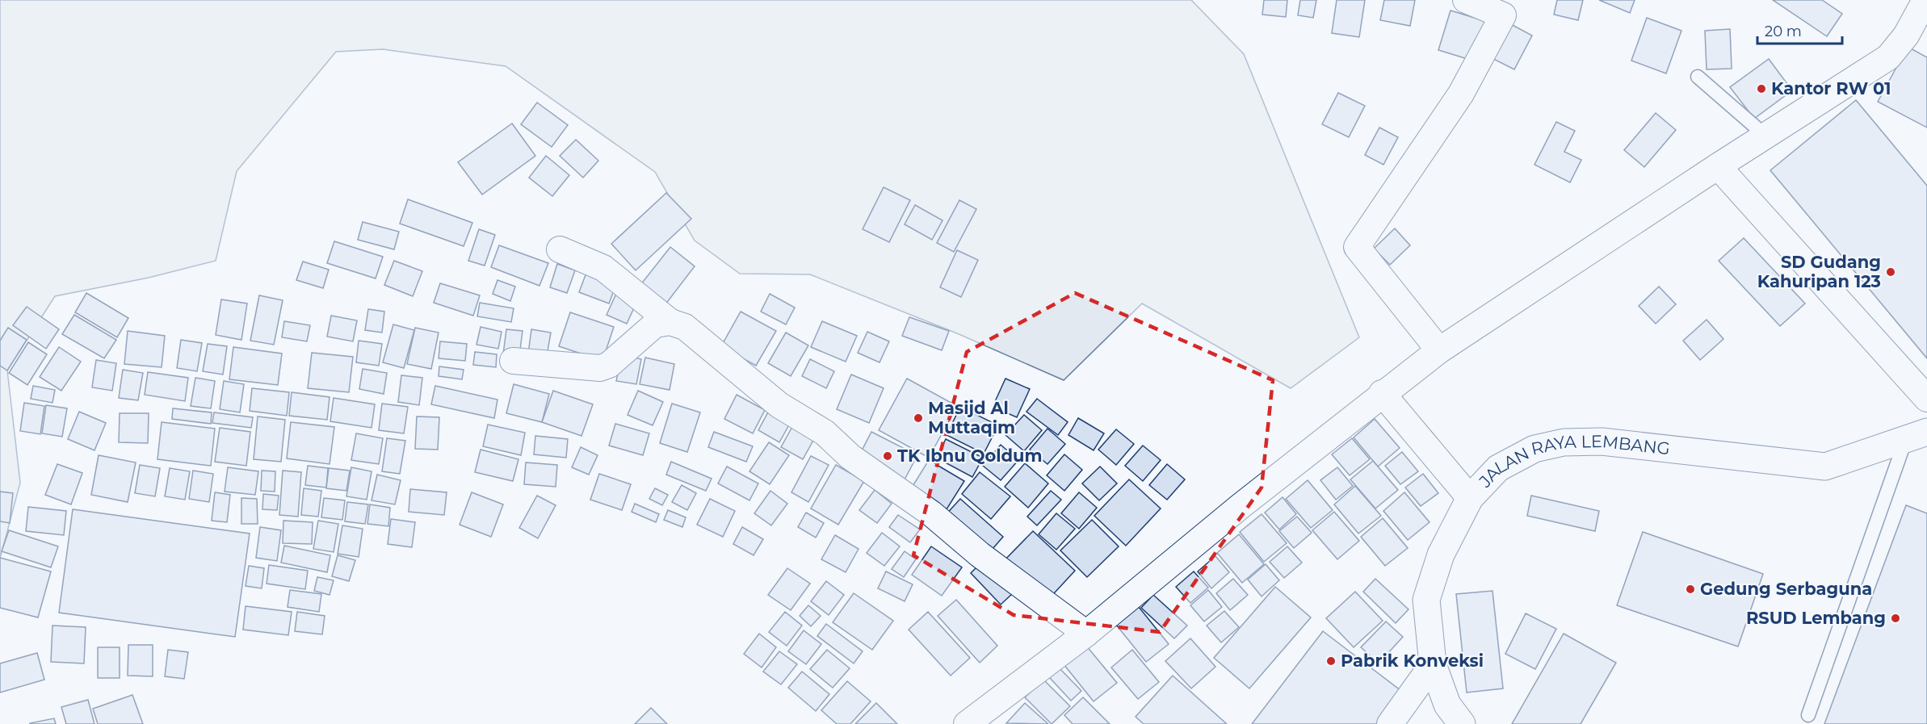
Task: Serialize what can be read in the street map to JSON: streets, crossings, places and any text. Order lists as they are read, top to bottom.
{
  "streets": {
    "main road": ["JALAN RAYA LEMBANG"]
  },
  "places": [
    "Kantor RW 01",
    "SD Gudang Kahuripan 123",
    "Masijd Al Muttaqim",
    "TK Ibnu Qoldum",
    "Gedung Serbaguna",
    "RSUD Lembang",
    "Pabrik Konveksi"
  ],
  "scale_bar": "20 m"
}
